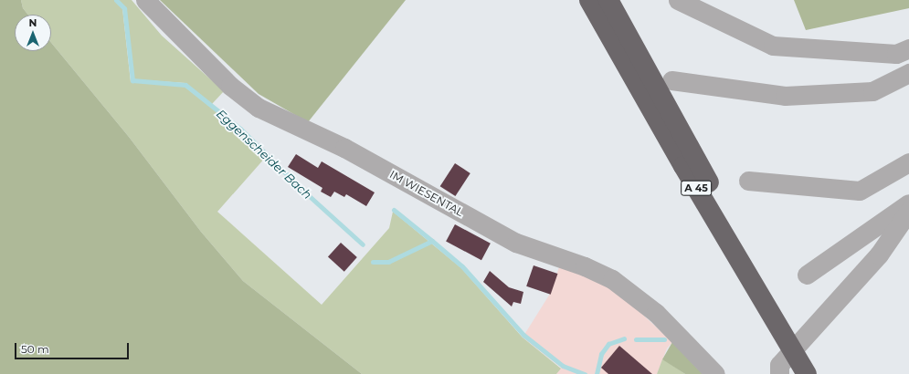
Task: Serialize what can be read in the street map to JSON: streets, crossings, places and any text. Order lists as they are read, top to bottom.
{
  "streets": {
    "highway": ["A 45"],
    "street": ["IM WIESENTAL"]
  },
  "water": ["Eggenscheider Bach"],
  "scale_bar": "50 m",
  "north": "top"
}
